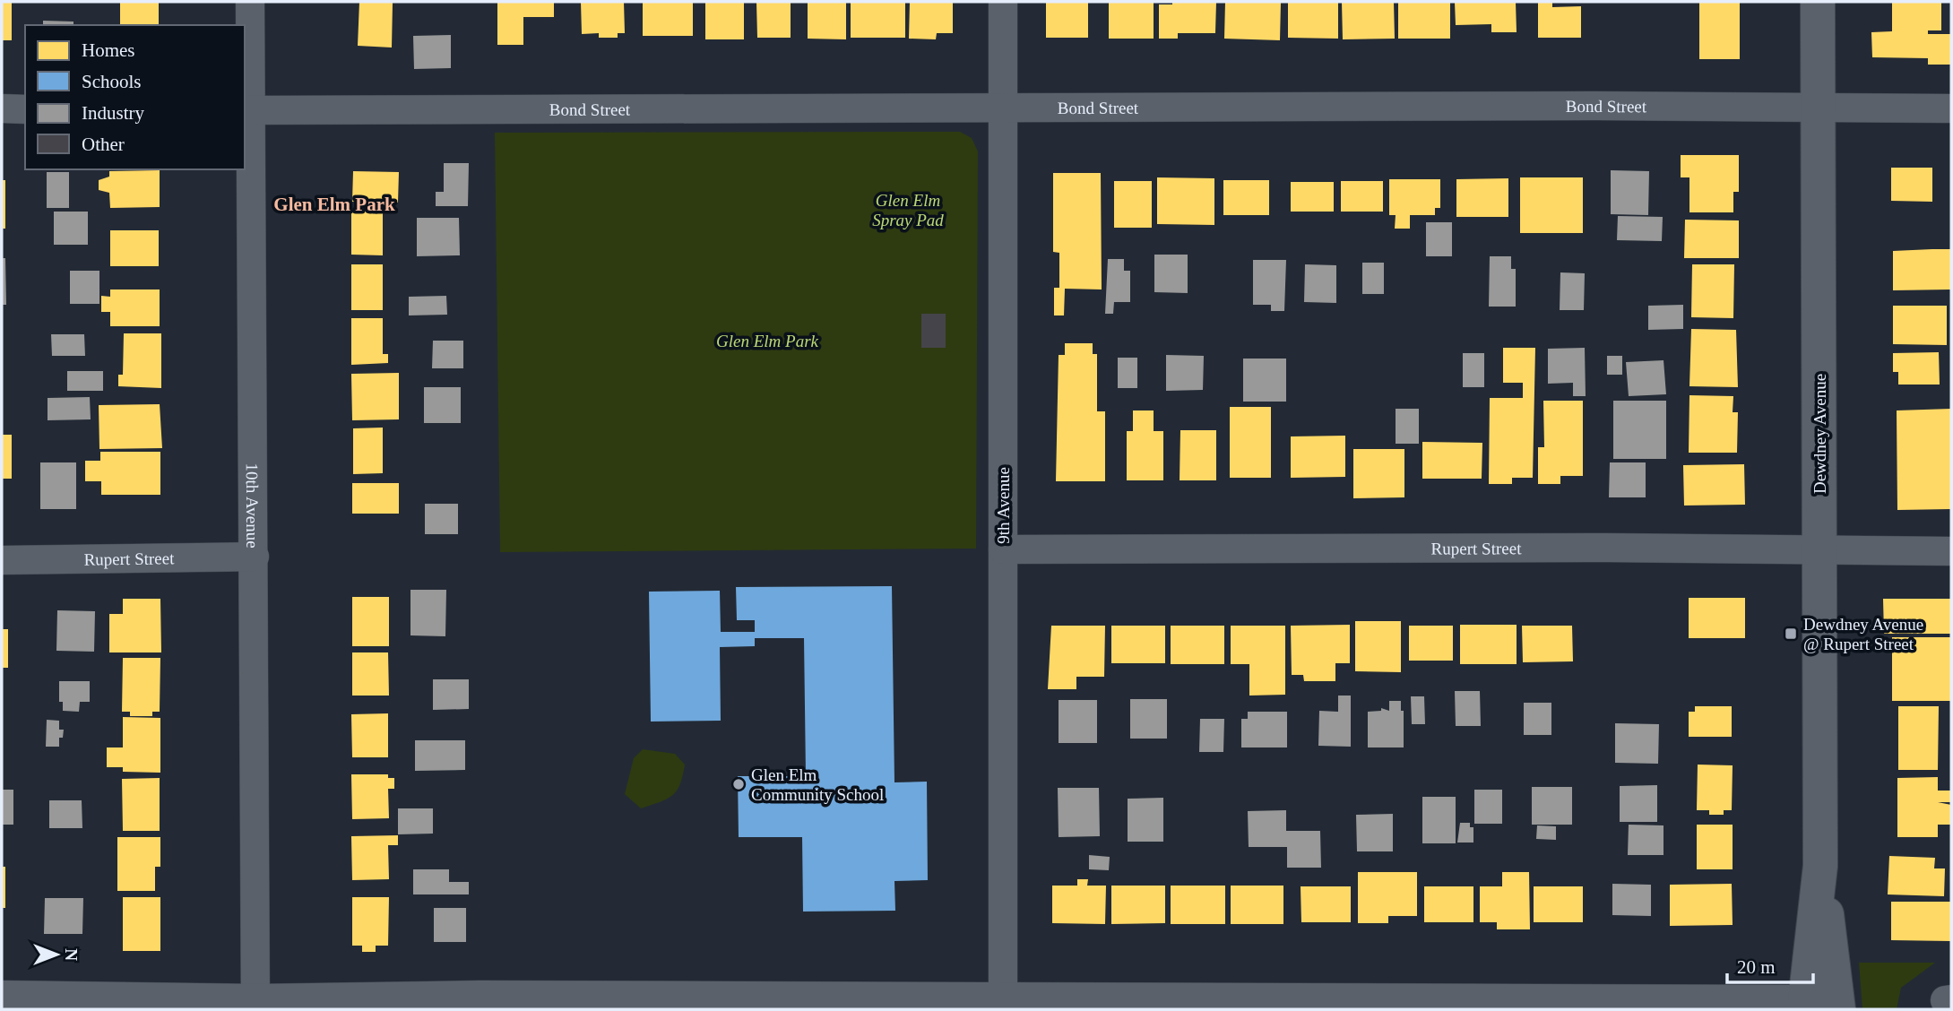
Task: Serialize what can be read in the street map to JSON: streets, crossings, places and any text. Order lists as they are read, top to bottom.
{
  "streets": {
    "street": [
      "Bond Street",
      "Dewdney Avenue",
      "10th Avenue",
      "9th Avenue",
      "Rupert Street"
    ]
  },
  "crossings": [
    ["Bond Street", "Dewdney Avenue"],
    ["Bond Street", "10th Avenue"],
    ["Bond Street", "9th Avenue"],
    ["Dewdney Avenue", "Rupert Street"],
    ["10th Avenue", "Rupert Street"],
    ["9th Avenue", "Rupert Street"]
  ],
  "districts": ["Glen Elm Park"],
  "parks": ["Glen Elm Spray Pad", "Glen Elm Park"],
  "places": {
    "transit": ["Dewdney Avenue @ Rupert Street"],
    "other": ["Glen Elm Community School"]
  },
  "legend": [
    "Homes",
    "Schools",
    "Industry",
    "Other"
  ],
  "scale_bar": "20 m",
  "north": "right"
}
